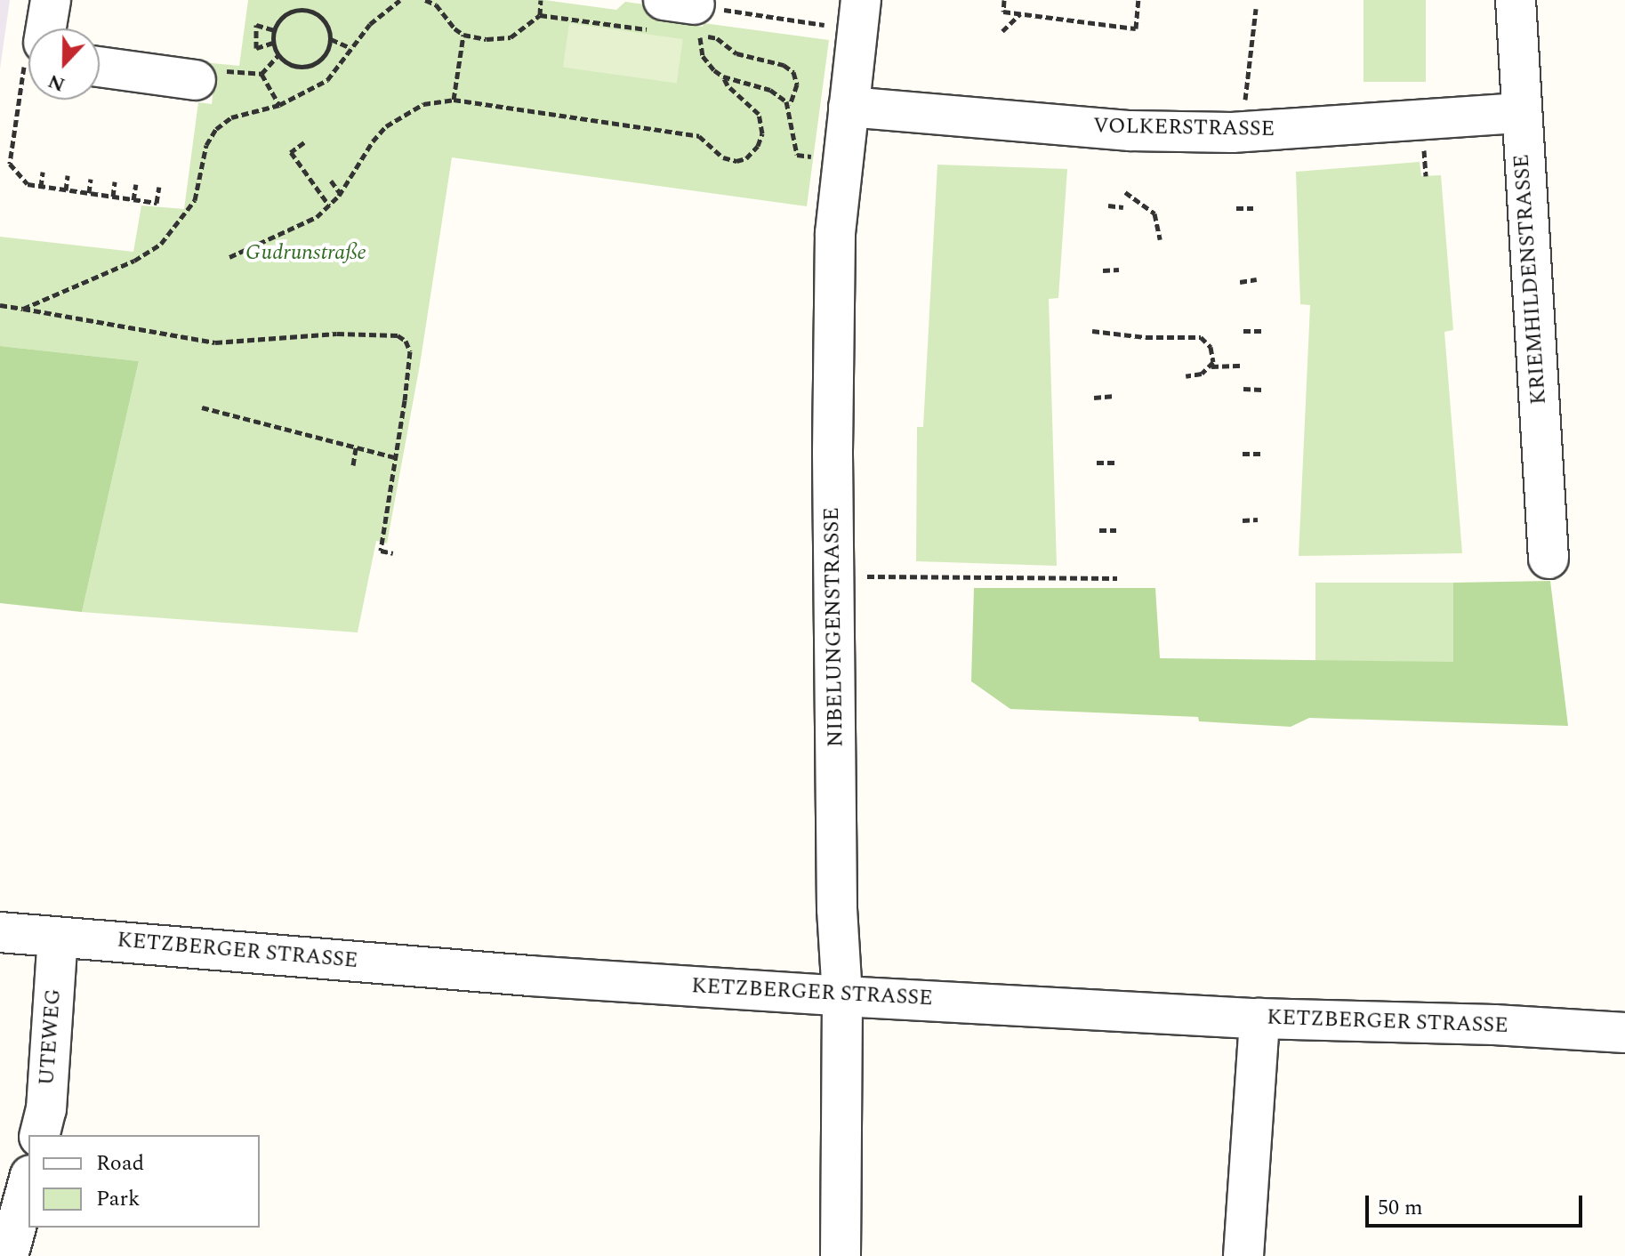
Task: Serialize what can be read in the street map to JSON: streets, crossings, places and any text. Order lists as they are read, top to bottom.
{
  "streets": {
    "street": [
      "VOLKERSTRASSE",
      "KRIEMHILDENSTRASSE",
      "NIBELUNGENSTRASSE",
      "KETZBERGER STRASSE",
      "UTEWEG"
    ]
  },
  "crossings": [
    ["VOLKERSTRASSE", "KRIEMHILDENSTRASSE"],
    ["VOLKERSTRASSE", "NIBELUNGENSTRASSE"],
    ["NIBELUNGENSTRASSE", "KETZBERGER STRASSE"],
    ["KETZBERGER STRASSE", "UTEWEG"]
  ],
  "parks": ["Gudrunstraße"],
  "legend": ["Road", "Park"],
  "scale_bar": "50 m",
  "north": "bottom"
}
